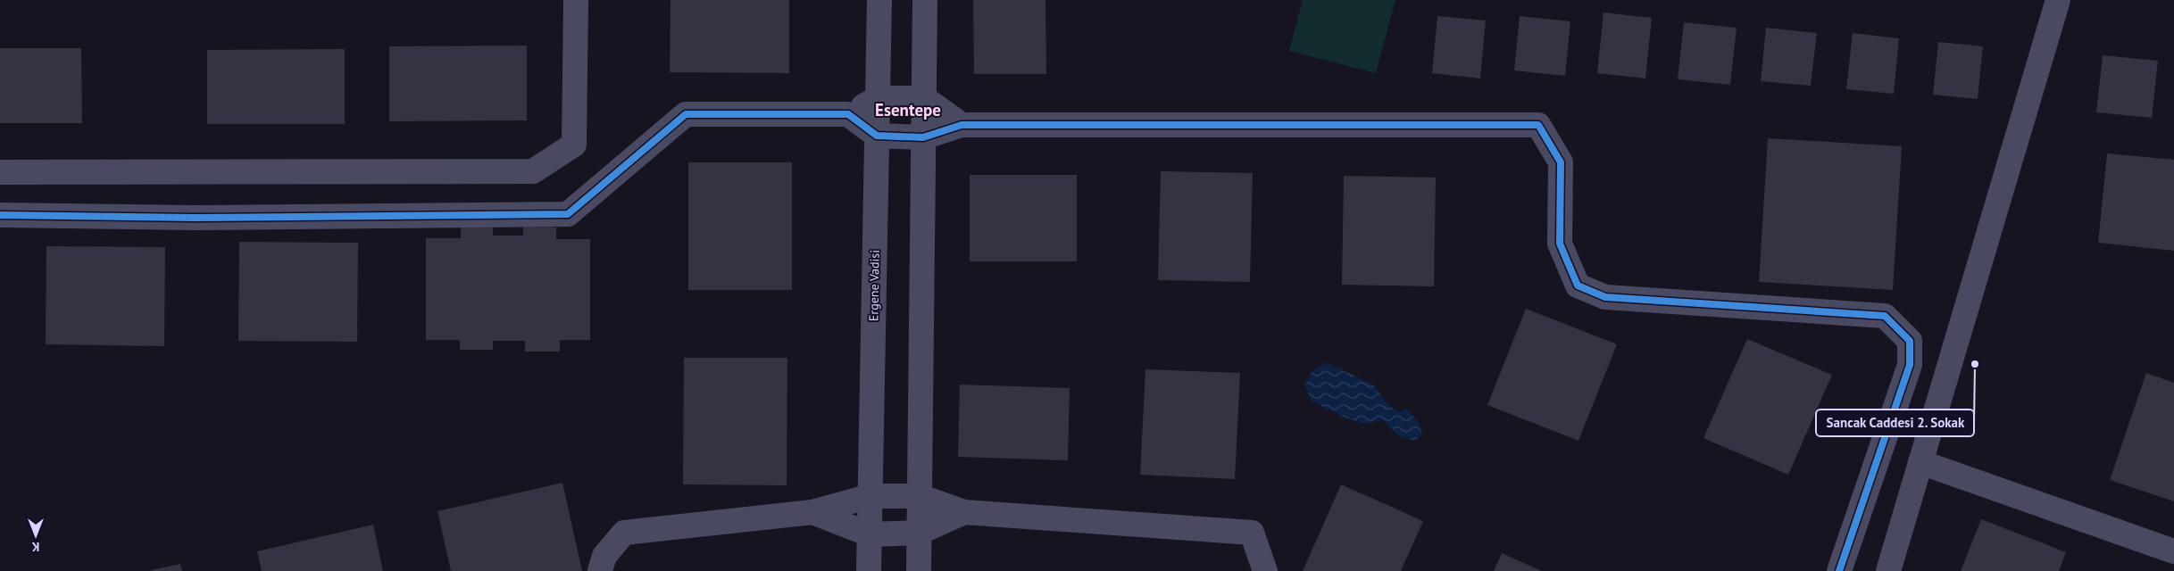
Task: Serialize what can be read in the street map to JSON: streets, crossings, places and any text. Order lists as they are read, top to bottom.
{
  "streets": {
    "street": ["Ergene Vadisi"]
  },
  "districts": ["Esentepe"],
  "places": ["Sancak Caddesi 2. Sokak"],
  "north": "bottom"
}
